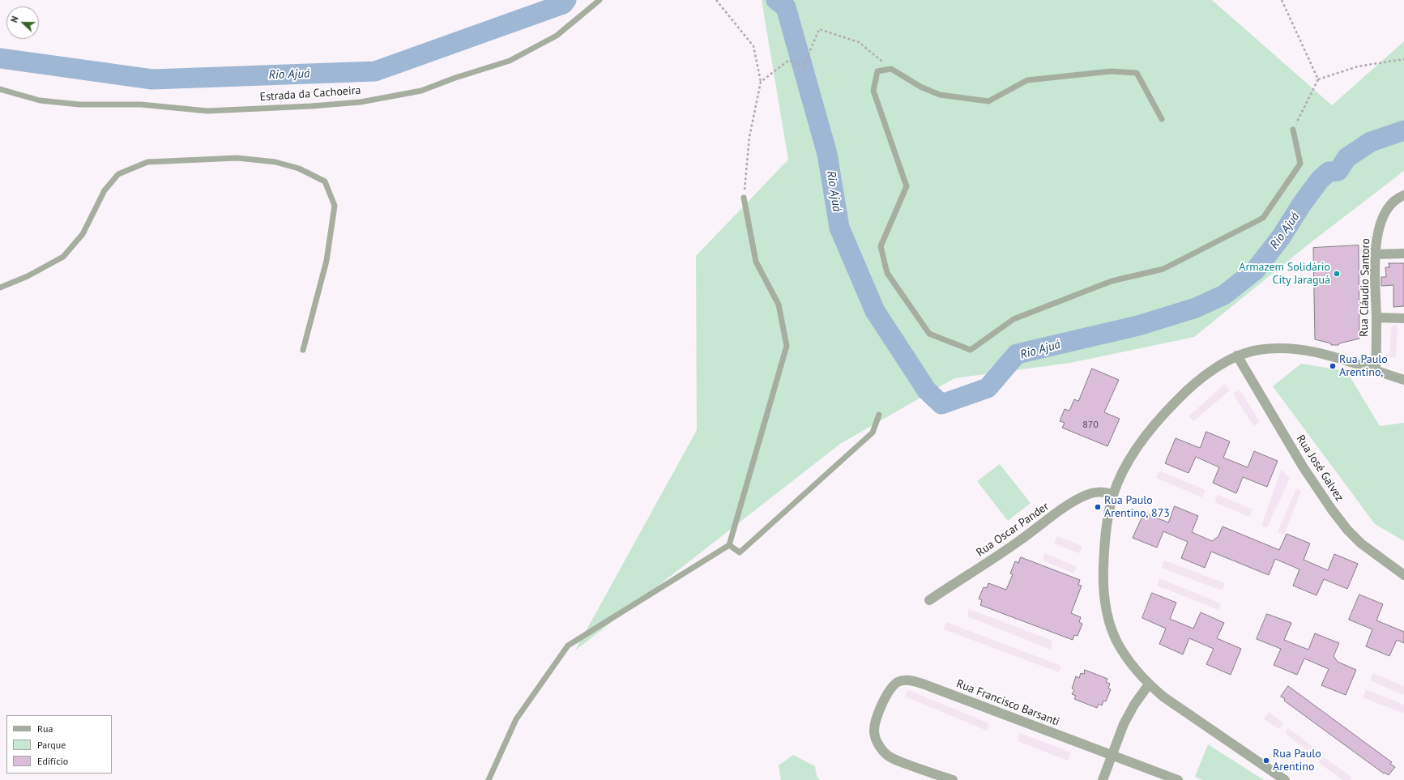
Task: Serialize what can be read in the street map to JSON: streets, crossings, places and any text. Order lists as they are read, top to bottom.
{
  "streets": {
    "street": [
      "Rua Cláudio Santoro",
      "Rua José Galvez",
      "Rua Oscar Pander",
      "Rua Francisco Barsanti"
    ],
    "lane": ["Estrada da Cachoeira"]
  },
  "water": ["Rio Ajuá"],
  "places": [
    "Armazem Solidário City Jaraguá",
    "Rua Paulo Arentino,",
    "Rua Paulo Arentino, 873",
    "Rua Paulo Arentino"
  ],
  "house_numbers": ["870"],
  "legend": ["Rua", "Parque", "Edifício"],
  "north": "left"
}
